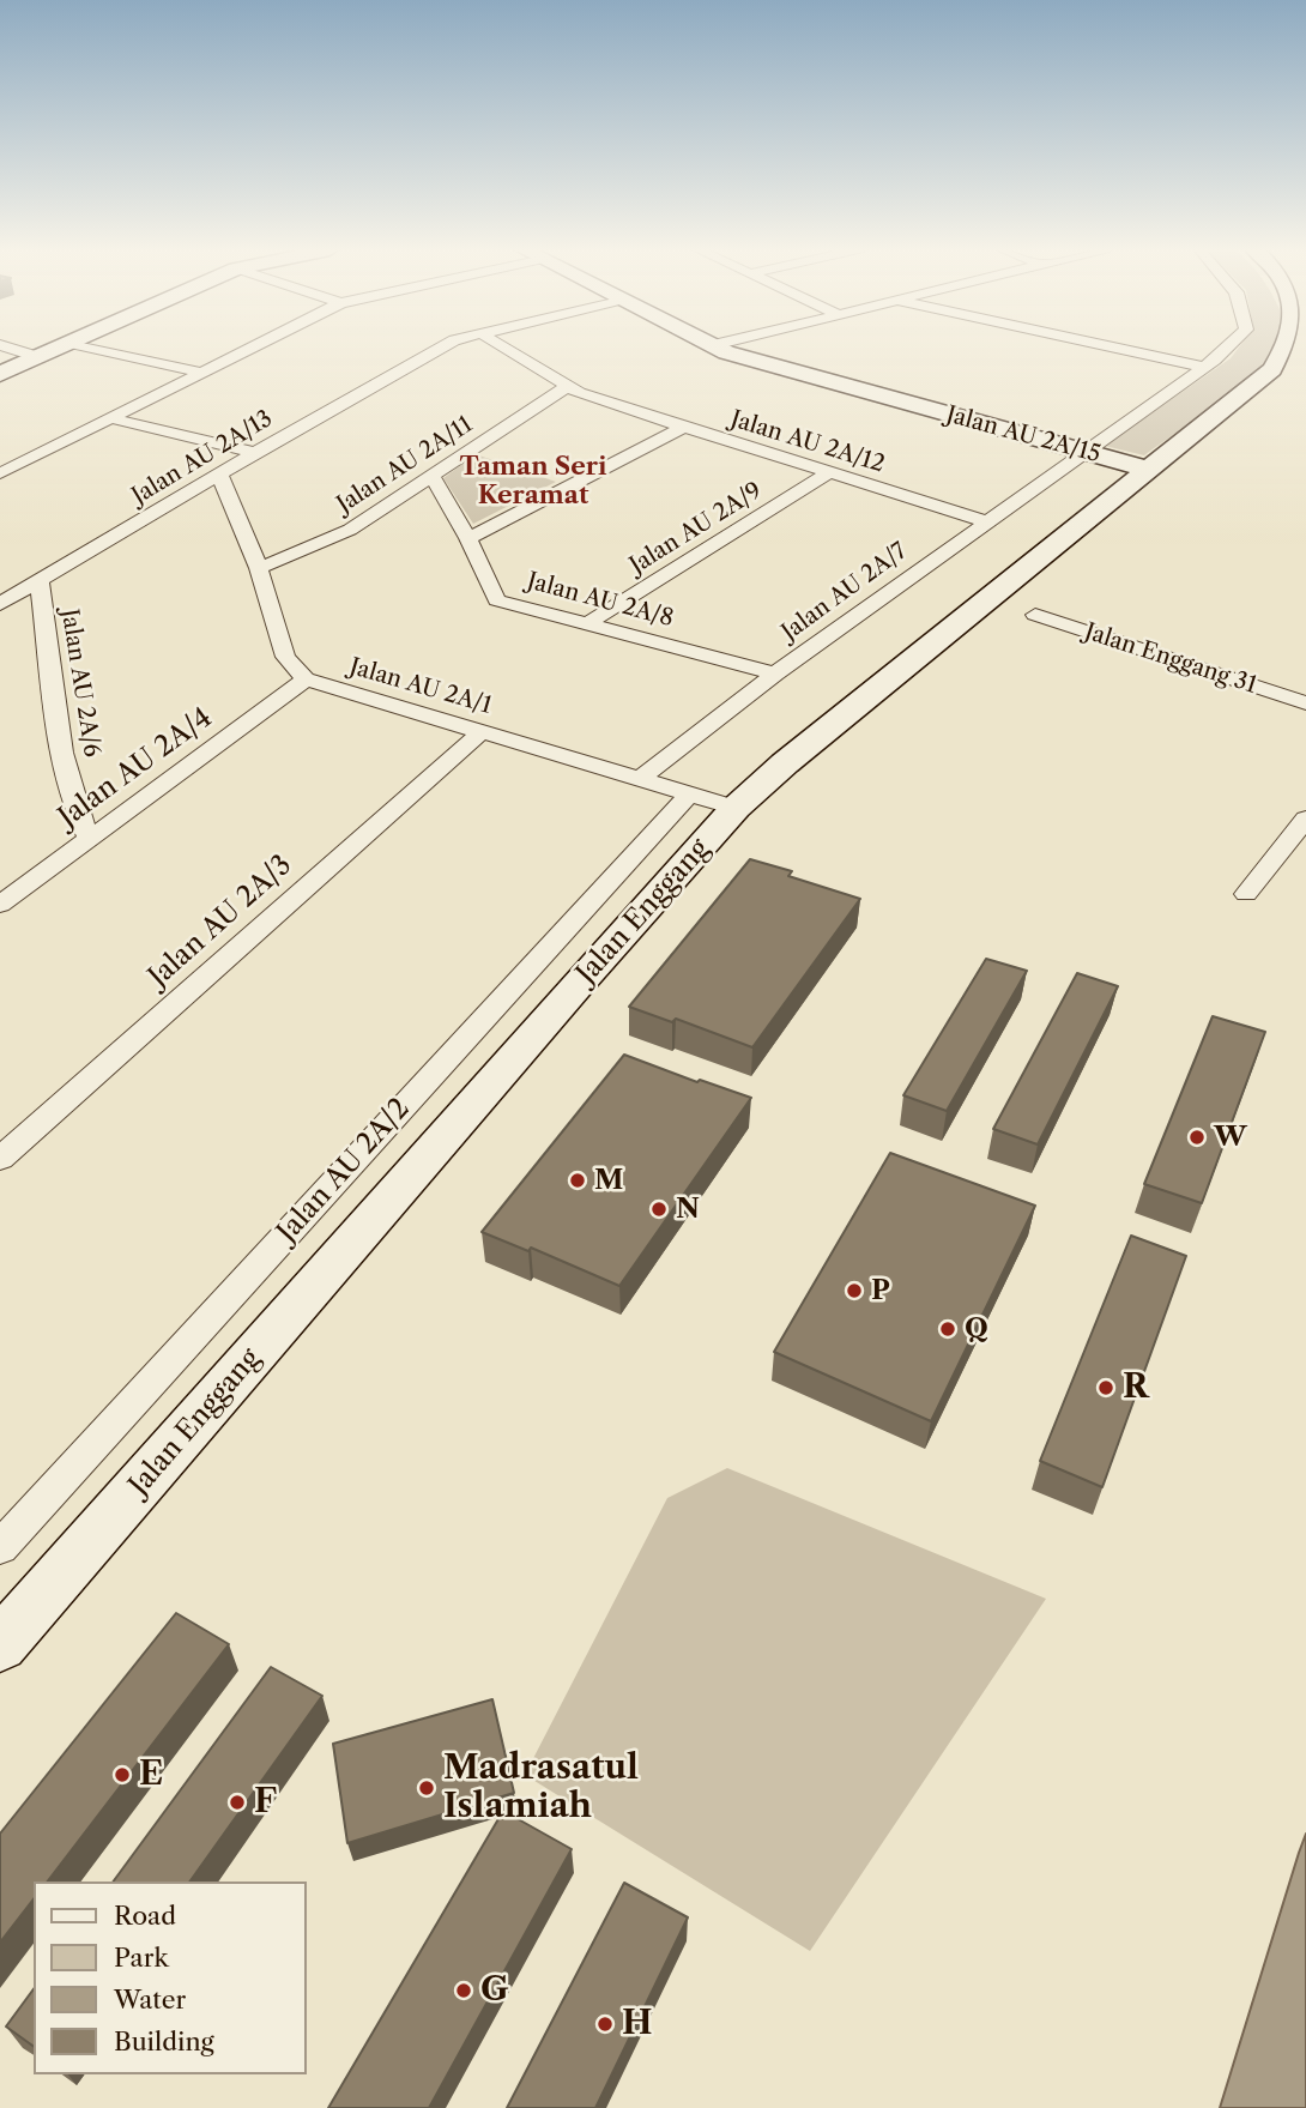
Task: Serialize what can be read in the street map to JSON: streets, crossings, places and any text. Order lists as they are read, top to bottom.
{
  "streets": {
    "main road": ["Jalan AU 2A/15", "Jalan Enggang"],
    "street": [
      "Jalan AU 2A/12",
      "Jalan AU 2A/13",
      "Jalan AU 2A/11",
      "Jalan AU 2A/9",
      "Jalan AU 2A/7",
      "Jalan AU 2A/8",
      "Jalan Enggang 31",
      "Jalan AU 2A/6",
      "Jalan AU 2A/1",
      "Jalan AU 2A/4",
      "Jalan AU 2A/3",
      "Jalan AU 2A/2"
    ]
  },
  "crossings": [
    ["Jalan AU 2A/15", "Jalan AU 2A/7"],
    ["Jalan AU 2A/15", "Jalan Enggang"],
    ["Jalan AU 2A/12", "Jalan AU 2A/11"],
    ["Jalan AU 2A/12", "Jalan AU 2A/9"],
    ["Jalan AU 2A/12", "Jalan AU 2A/7"],
    ["Jalan AU 2A/13", "Jalan AU 2A/6"],
    ["Jalan AU 2A/11", "Jalan AU 2A/8"],
    ["Jalan AU 2A/9", "Jalan AU 2A/8"],
    ["Jalan AU 2A/7", "Jalan AU 2A/8"],
    ["Jalan AU 2A/7", "Jalan AU 2A/1"],
    ["Jalan AU 2A/6", "Jalan AU 2A/4"],
    ["Jalan AU 2A/1", "Jalan AU 2A/4"],
    ["Jalan AU 2A/1", "Jalan Enggang"],
    ["Jalan AU 2A/1", "Jalan AU 2A/3"],
    ["Jalan AU 2A/1", "Jalan AU 2A/2"]
  ],
  "districts": ["Taman Seri Keramat"],
  "places": [
    "W",
    "M",
    "N",
    "P",
    "Q",
    "R",
    "E",
    "Madrasatul Islamiah",
    "F",
    "G",
    "H"
  ],
  "legend": [
    "Road",
    "Park",
    "Water",
    "Building"
  ]
}
